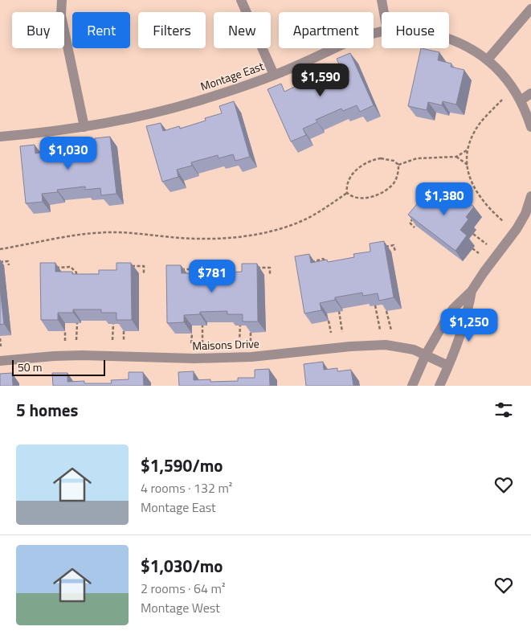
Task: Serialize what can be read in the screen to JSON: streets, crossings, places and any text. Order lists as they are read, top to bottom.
{
  "streets": {
    "street": ["Montage East", "Maisons Drive"]
  },
  "scale_bar": "50 m",
  "page": {
    "chip": [
      "Buy",
      "Rent",
      "Filters",
      "New",
      "Apartment",
      "House"
    ],
    "price": [
      "$1,590",
      "$1,030",
      "$1,380",
      "$781",
      "$1,250"
    ],
    "scale": "50 m",
    "heading": "5 homes",
    "list": [
      {
        "name": "$1,590/mo",
        "note": "4 rooms · 132 m² · Montage East"
      },
      {
        "name": "$1,030/mo",
        "note": "2 rooms · 64 m² · Montage West"
      }
    ]
  }
}
